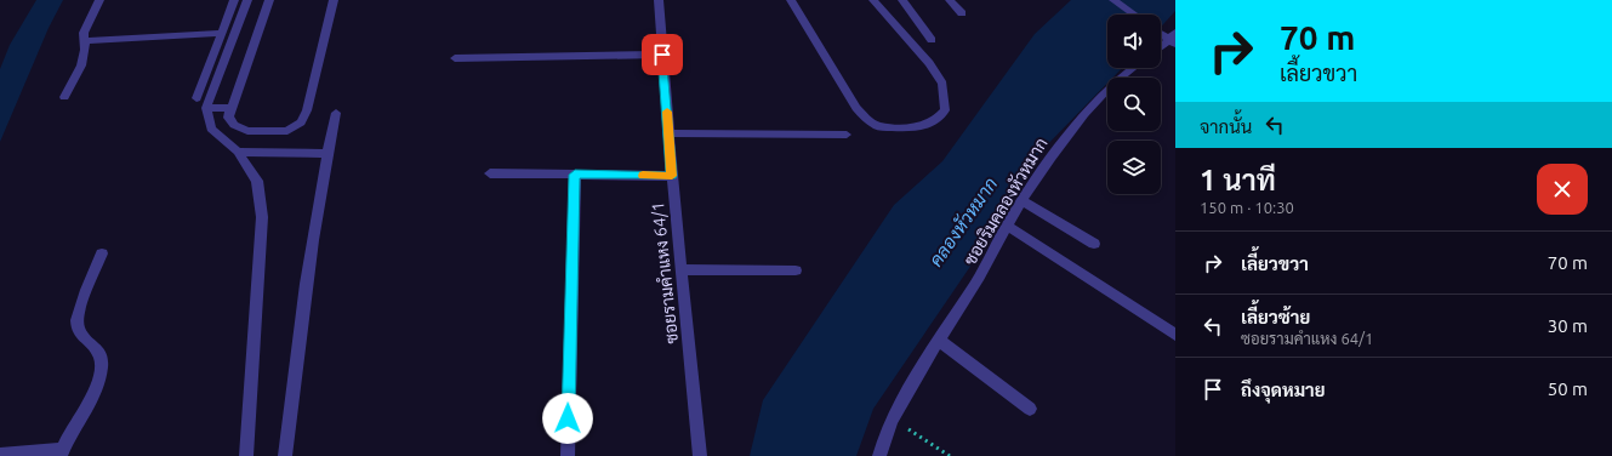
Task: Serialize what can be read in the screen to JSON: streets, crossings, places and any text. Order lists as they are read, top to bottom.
{
  "streets": {
    "street": ["ซอยริมคลองหัวหมาก", "ซอยรามคำแหง 64/1"]
  },
  "water": ["คลองหัวหมาก"],
  "page": {
    "turn": ["70 m", "เลี้ยวขวา"],
    "then": "จากนั้น",
    "heading": ["1 นาที", "150 m · 10:30"],
    "list": [
      {
        "name": "เลี้ยวขวา",
        "value": "70 m"
      },
      {
        "name": "เลี้ยวซ้าย",
        "note": "ซอยรามคำแหง 64/1",
        "value": "30 m"
      },
      {
        "name": "ถึงจุดหมาย",
        "value": "50 m"
      }
    ]
  }
}
